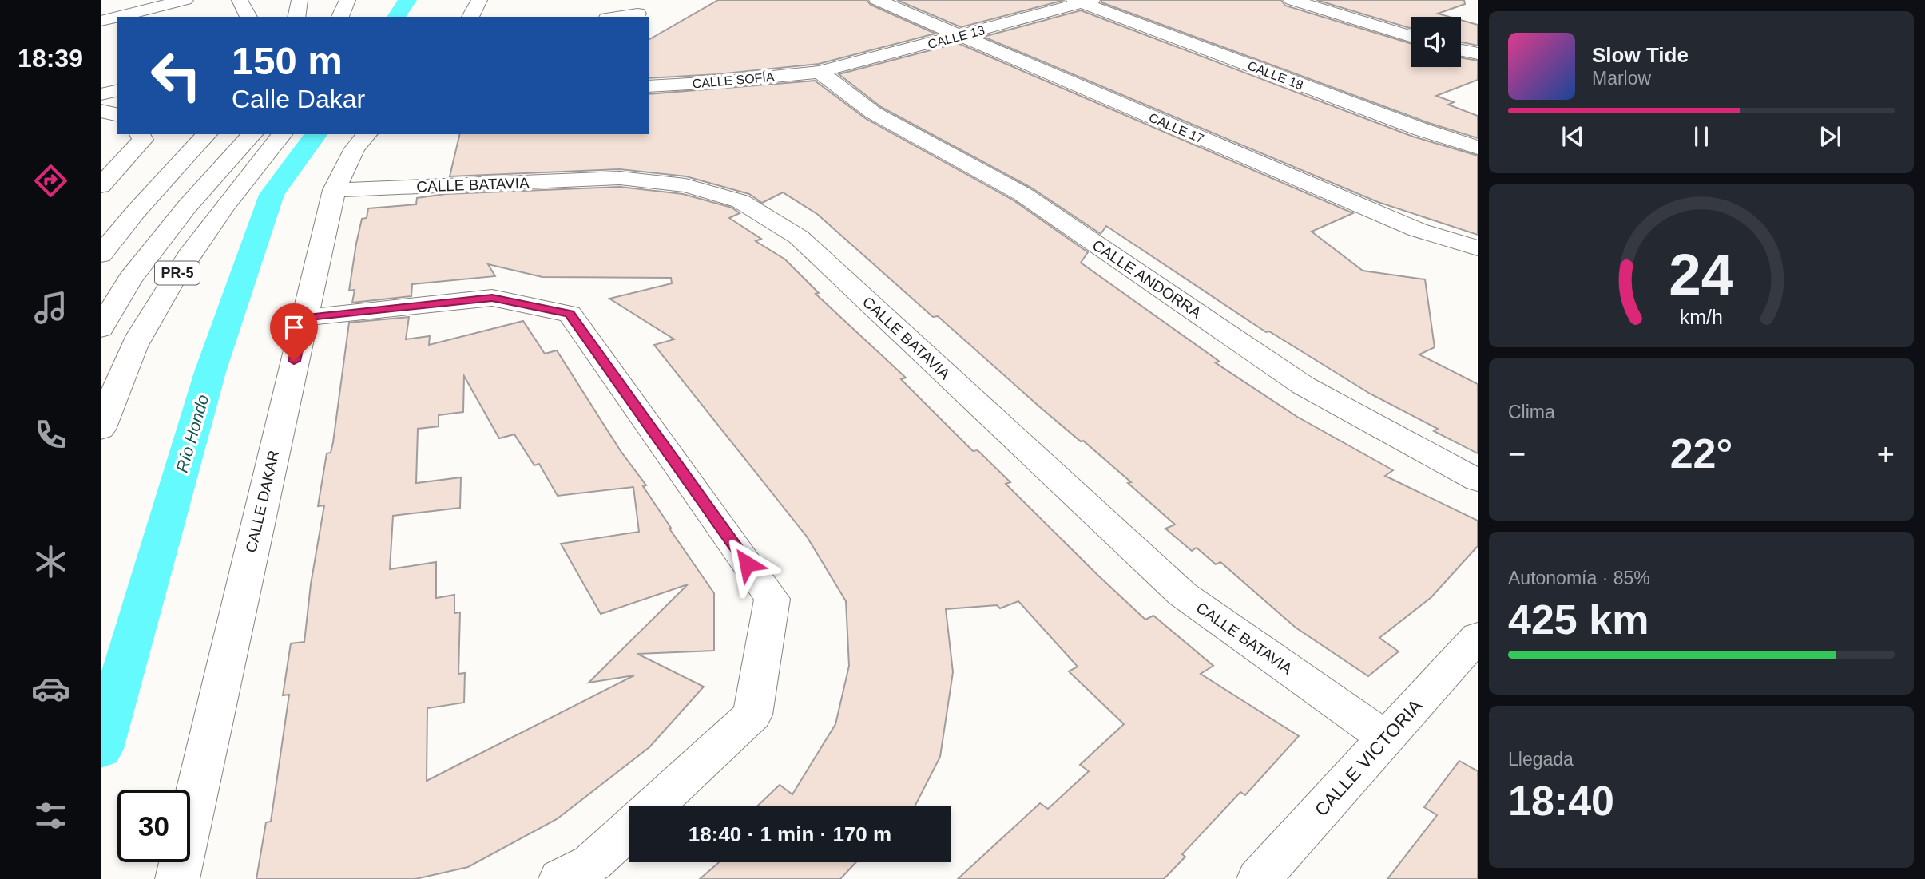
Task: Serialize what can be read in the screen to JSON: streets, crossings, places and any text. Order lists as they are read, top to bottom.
{
  "streets": {
    "main road": [
      "CALLE 13",
      "CALLE 18",
      "CALLE SOFÍA",
      "CALLE 17",
      "CALLE BATAVIA",
      "PR-5",
      "CALLE ANDORRA",
      "CALLE DAKAR",
      "CALLE VICTORIA"
    ]
  },
  "crossings": [
    ["CALLE 13", "CALLE 18"],
    ["CALLE 13", "CALLE SOFÍA"],
    ["CALLE 13", "CALLE 17"],
    ["CALLE 13", "CALLE ANDORRA"],
    ["CALLE SOFÍA", "CALLE ANDORRA"],
    ["CALLE BATAVIA", "CALLE DAKAR"],
    ["CALLE BATAVIA", "CALLE VICTORIA"]
  ],
  "water": ["Río Hondo"],
  "page": {
    "tabs": "18:39",
    "turn": ["150 m", "Calle Dakar"],
    "song": ["Slow Tide", "Marlow"],
    "tile": [
      "Clima",
      ["Autonomía · 85%", "425 km"],
      ["Llegada", "18:40"]
    ],
    "heat": ["−", "22°", "+"],
    "limit": "30",
    "trip": "18:40 · 1 min · 170 m",
    "gauge": ["24", "km/h"]
  }
}
